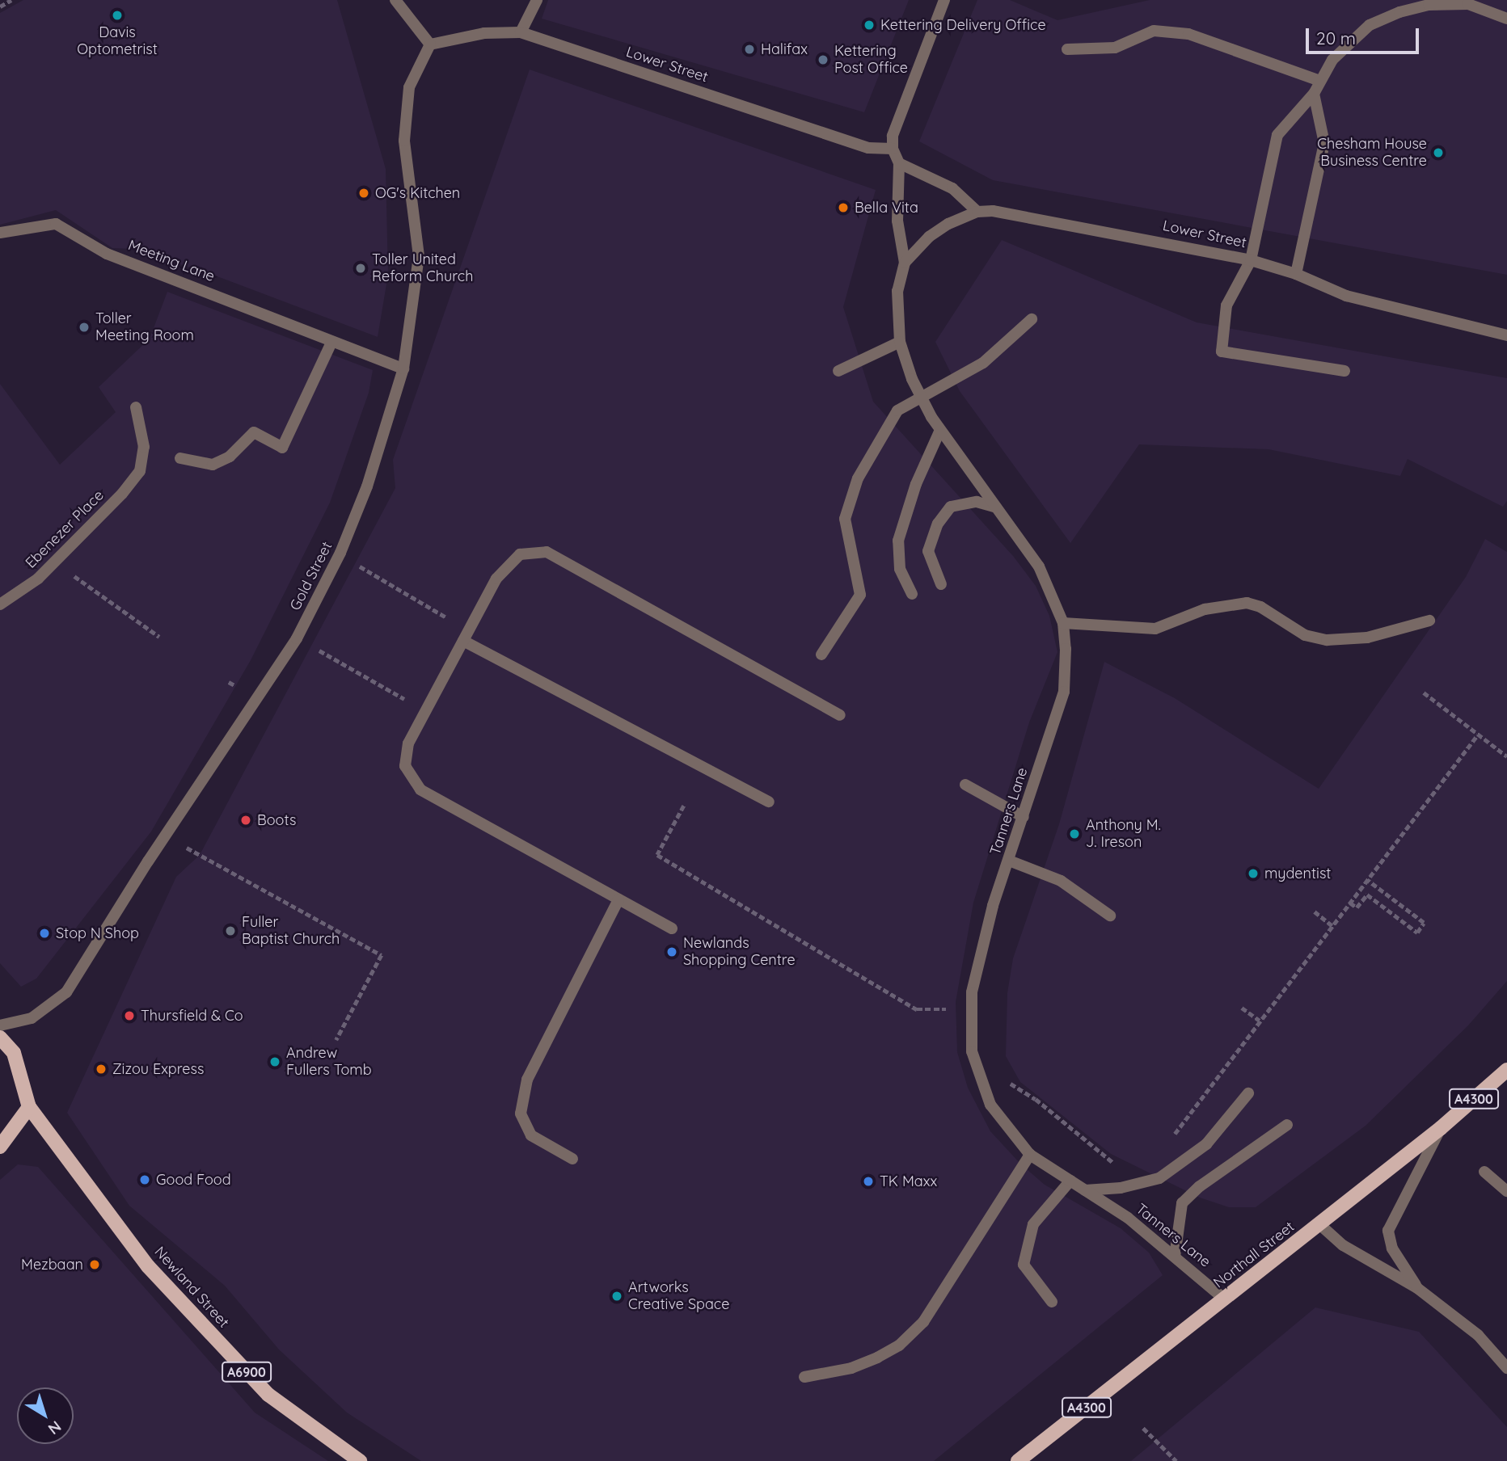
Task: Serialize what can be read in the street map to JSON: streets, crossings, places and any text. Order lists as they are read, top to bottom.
{
  "streets": {
    "main road": [
      "A4300",
      "Northall Street",
      "Newland Street",
      "A6900"
    ],
    "street": [
      "Lower Street",
      "Meeting Lane",
      "Ebenezer Place",
      "Gold Street",
      "Tanners Lane"
    ]
  },
  "crossings": [
    ["Lower Street", "Gold Street"],
    ["Lower Street", "Tanners Lane"],
    ["Meeting Lane", "Gold Street"],
    ["Tanners Lane", "Northall Street"],
    ["Newland Street", "A6900"]
  ],
  "places": [
    "Davis Optometrist",
    "Kettering Delivery Office",
    "Halifax",
    "Kettering Post Office",
    "Chesham House Business Centre",
    "OG's Kitchen",
    "Bella Vita",
    "Toller United Reform Church",
    "Toller Meeting Room",
    "Boots",
    "Anthony M. J. Ireson",
    "mydentist",
    "Fuller Baptist Church",
    "Stop N Shop",
    "Newlands Shopping Centre",
    "Thursfield & Co",
    "Andrew Fullers Tomb",
    "Zizou Express",
    "Good Food",
    "TK Maxx",
    "Mezbaan",
    "Artworks Creative Space"
  ],
  "scale_bar": "20 m",
  "north": "bottom right"
}
